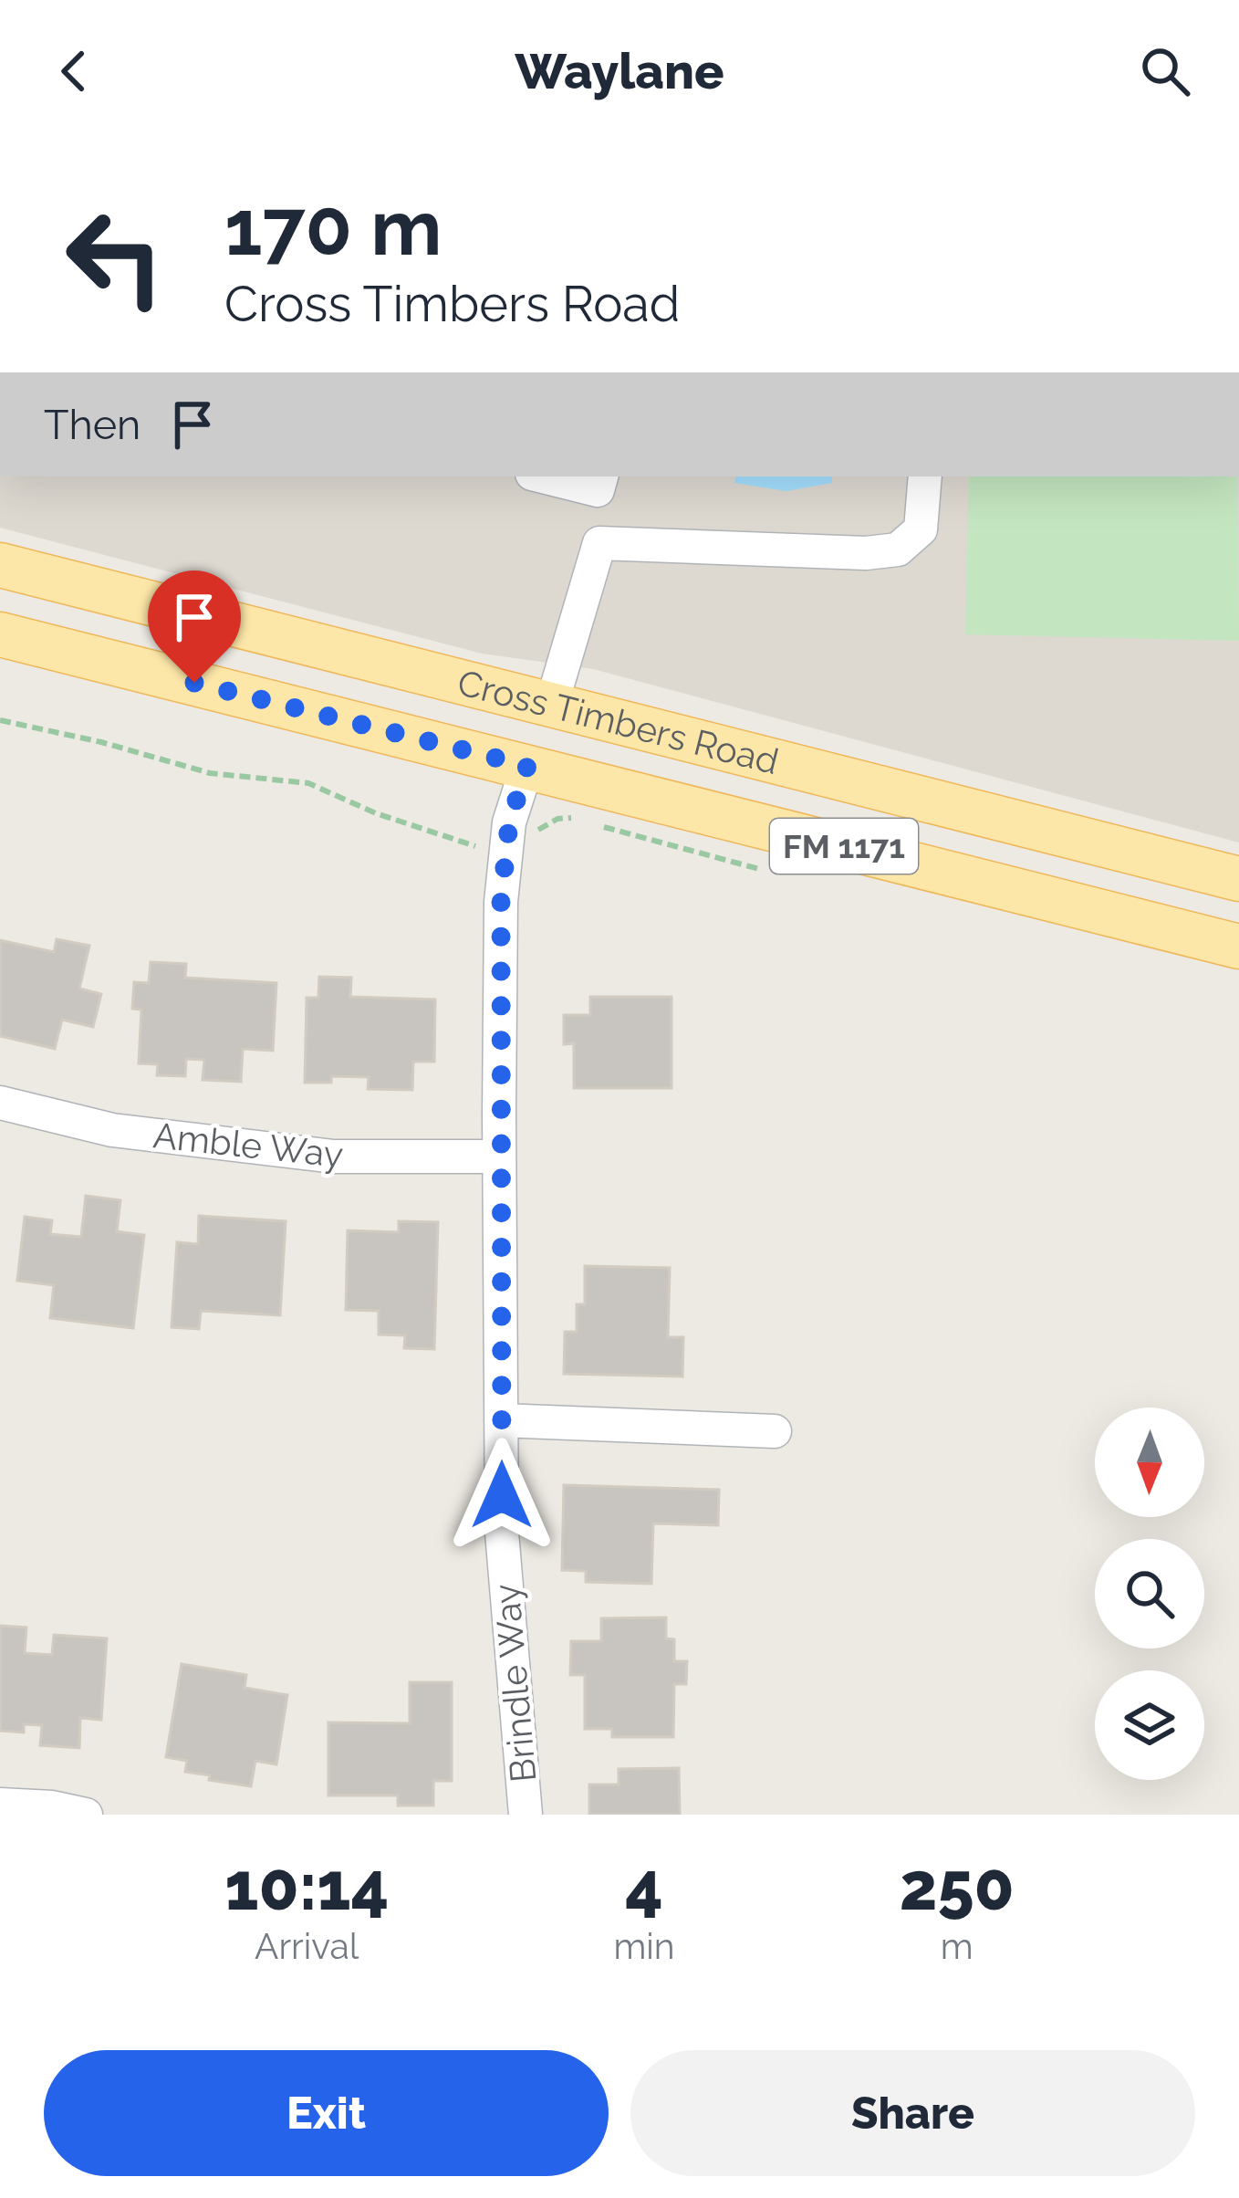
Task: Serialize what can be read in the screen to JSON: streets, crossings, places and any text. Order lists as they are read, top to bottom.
{
  "streets": {
    "main road": ["Cross Timbers Road", "FM 1171"],
    "street": ["Amble Way", "Brindle Way"]
  },
  "crossings": [
    ["Cross Timbers Road", "Brindle Way"],
    ["Amble Way", "Brindle Way"]
  ],
  "north": "bottom",
  "page": {
    "header": "Waylane",
    "turn": ["170 m", "Cross Timbers Road"],
    "then": "Then",
    "eta": [
      "10:14",
      "Arrival",
      "4",
      "min",
      "250",
      "m"
    ],
    "buttons": ["Exit", "Share"]
  }
}
